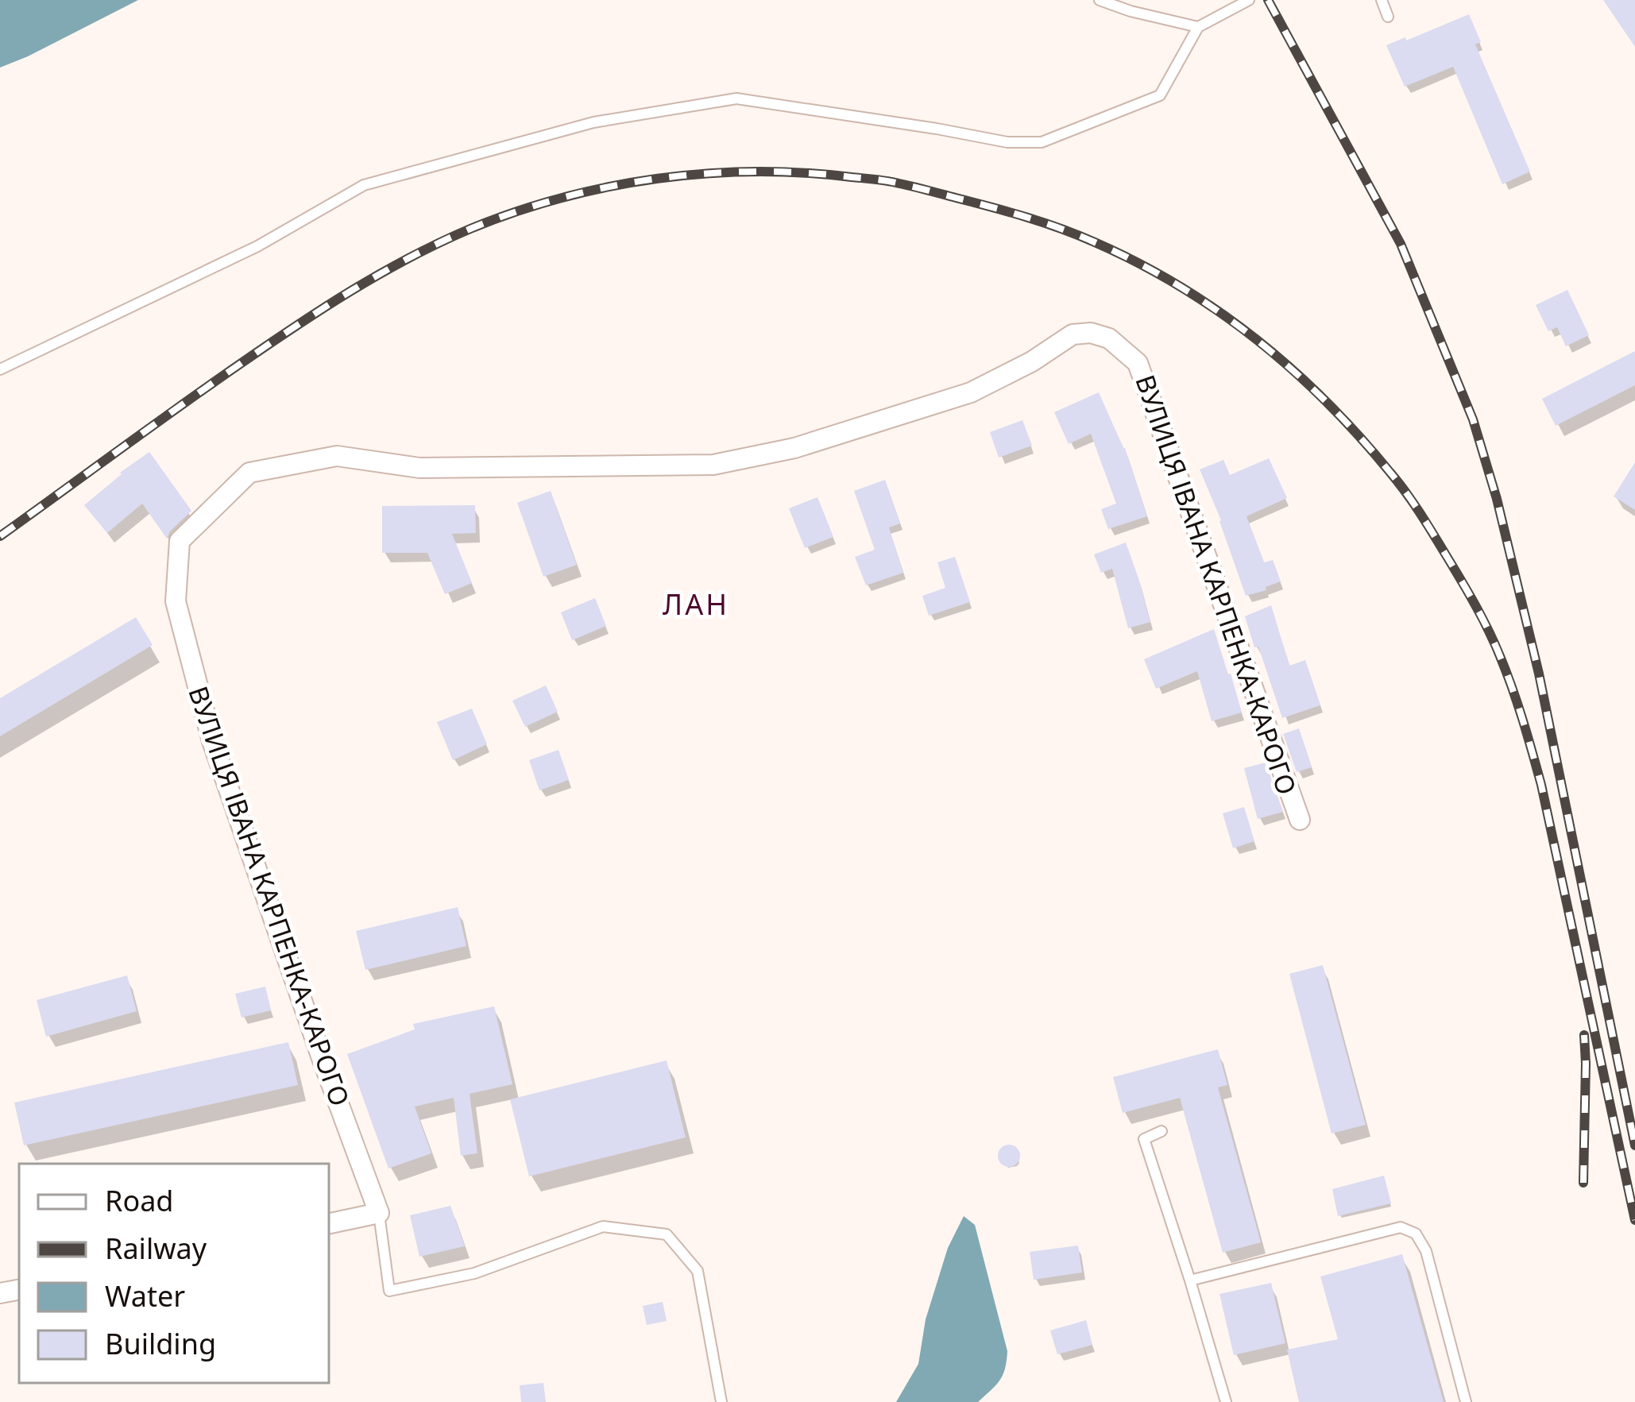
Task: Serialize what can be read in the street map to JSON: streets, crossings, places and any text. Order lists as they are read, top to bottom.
{
  "streets": {
    "street": ["ВУЛИЦЯ ІВАНА КАРПЕНКА-КАРОГО"]
  },
  "districts": ["ЛАН"],
  "legend": [
    "Road",
    "Railway",
    "Water",
    "Building"
  ]
}
